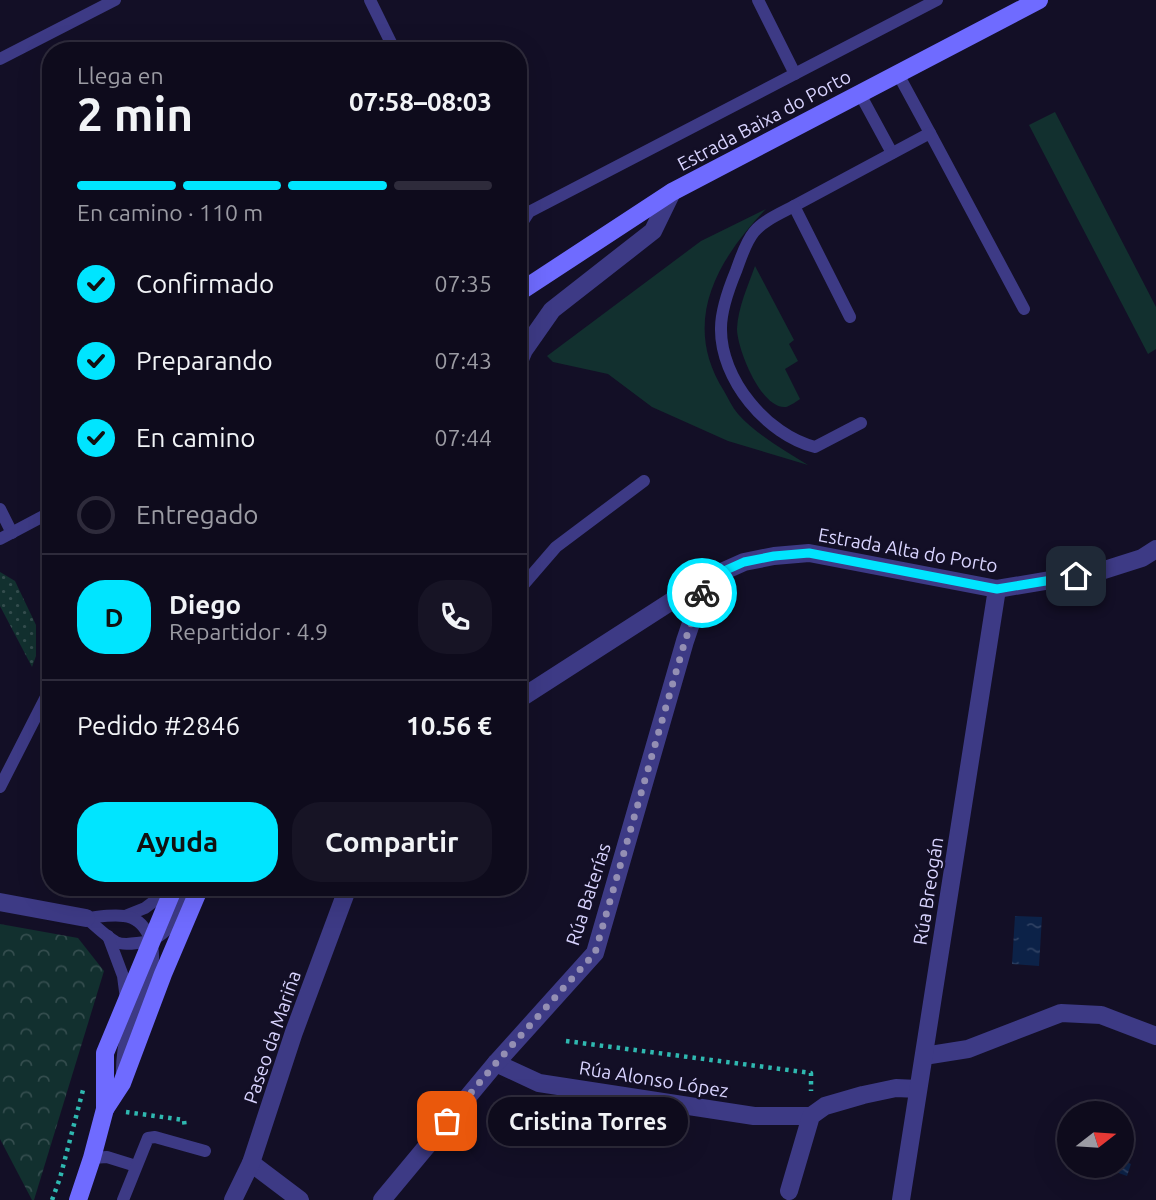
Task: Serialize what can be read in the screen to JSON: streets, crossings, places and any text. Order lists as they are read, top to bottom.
{
  "streets": {
    "main road": ["Estrada Baixa do Porto"],
    "street": [
      "Estrada Alta do Porto",
      "Rúa Breogán",
      "Rúa Baterías",
      "Paseo da Mariña",
      "Rúa Alonso López"
    ]
  },
  "crossings": [
    ["Estrada Alta do Porto", "Rúa Breogán"],
    ["Estrada Alta do Porto", "Rúa Baterías"],
    ["Rúa Breogán", "Rúa Alonso López"],
    ["Rúa Baterías", "Rúa Alonso López"]
  ],
  "places": ["Cristina Torres"],
  "north": "right",
  "page": {
    "heading": ["2 min", "Llega en", "07:58–08:03"],
    "panel": [
      "Diego",
      "Repartidor · 4.9",
      "Pedido #2846",
      "10.56 €"
    ],
    "bar": "En camino · 110 m",
    "list": [
      ["Confirmado", "07:35"],
      ["Preparando", "07:43"],
      ["En camino", "07:44"],
      "Entregado"
    ],
    "round": "D",
    "buttons": ["Ayuda", "Compartir"],
    "bubble": "Cristina Torres"
  }
}
